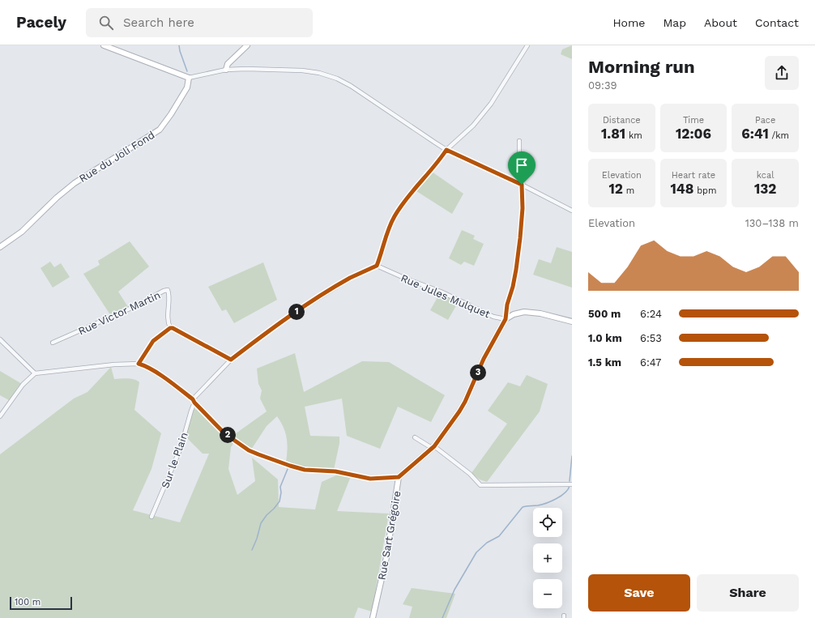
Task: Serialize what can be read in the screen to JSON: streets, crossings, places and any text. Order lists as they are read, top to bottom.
{
  "streets": {
    "street": [
      "Rue du Joli Fond",
      "Rue Jules Mulquet",
      "Rue Victor Martin",
      "Sur le Plain",
      "Rue Sart Grégoire"
    ]
  },
  "crossings": [
    ["Rue Jules Mulquet", "Rue Sart Grégoire"]
  ],
  "scale_bar": "100 m",
  "page": {
    "header": "Pacely",
    "search": "Search here",
    "nav": [
      "Home",
      "Map",
      "About",
      "Contact"
    ],
    "heading": ["Morning run", "09:39"],
    "stats": [
      ["Distance", "1.81 km"],
      ["Time", "12:06"],
      ["Pace", "6:41 /km"],
      ["Elevation", "12 m"],
      ["Heart rate", "148 bpm"],
      ["kcal", "132"]
    ],
    "chart": ["Elevation", "130–138 m"],
    "list": [
      {
        "name": "500 m",
        "note": "6:24"
      },
      {
        "name": "1.0 km",
        "note": "6:53"
      },
      {
        "name": "1.5 km",
        "note": "6:47"
      }
    ],
    "pins": ["1", "3", "2"],
    "map_buttons": ["+", "−"],
    "buttons": ["Save", "Share"],
    "scale": "100 m"
  }
}
